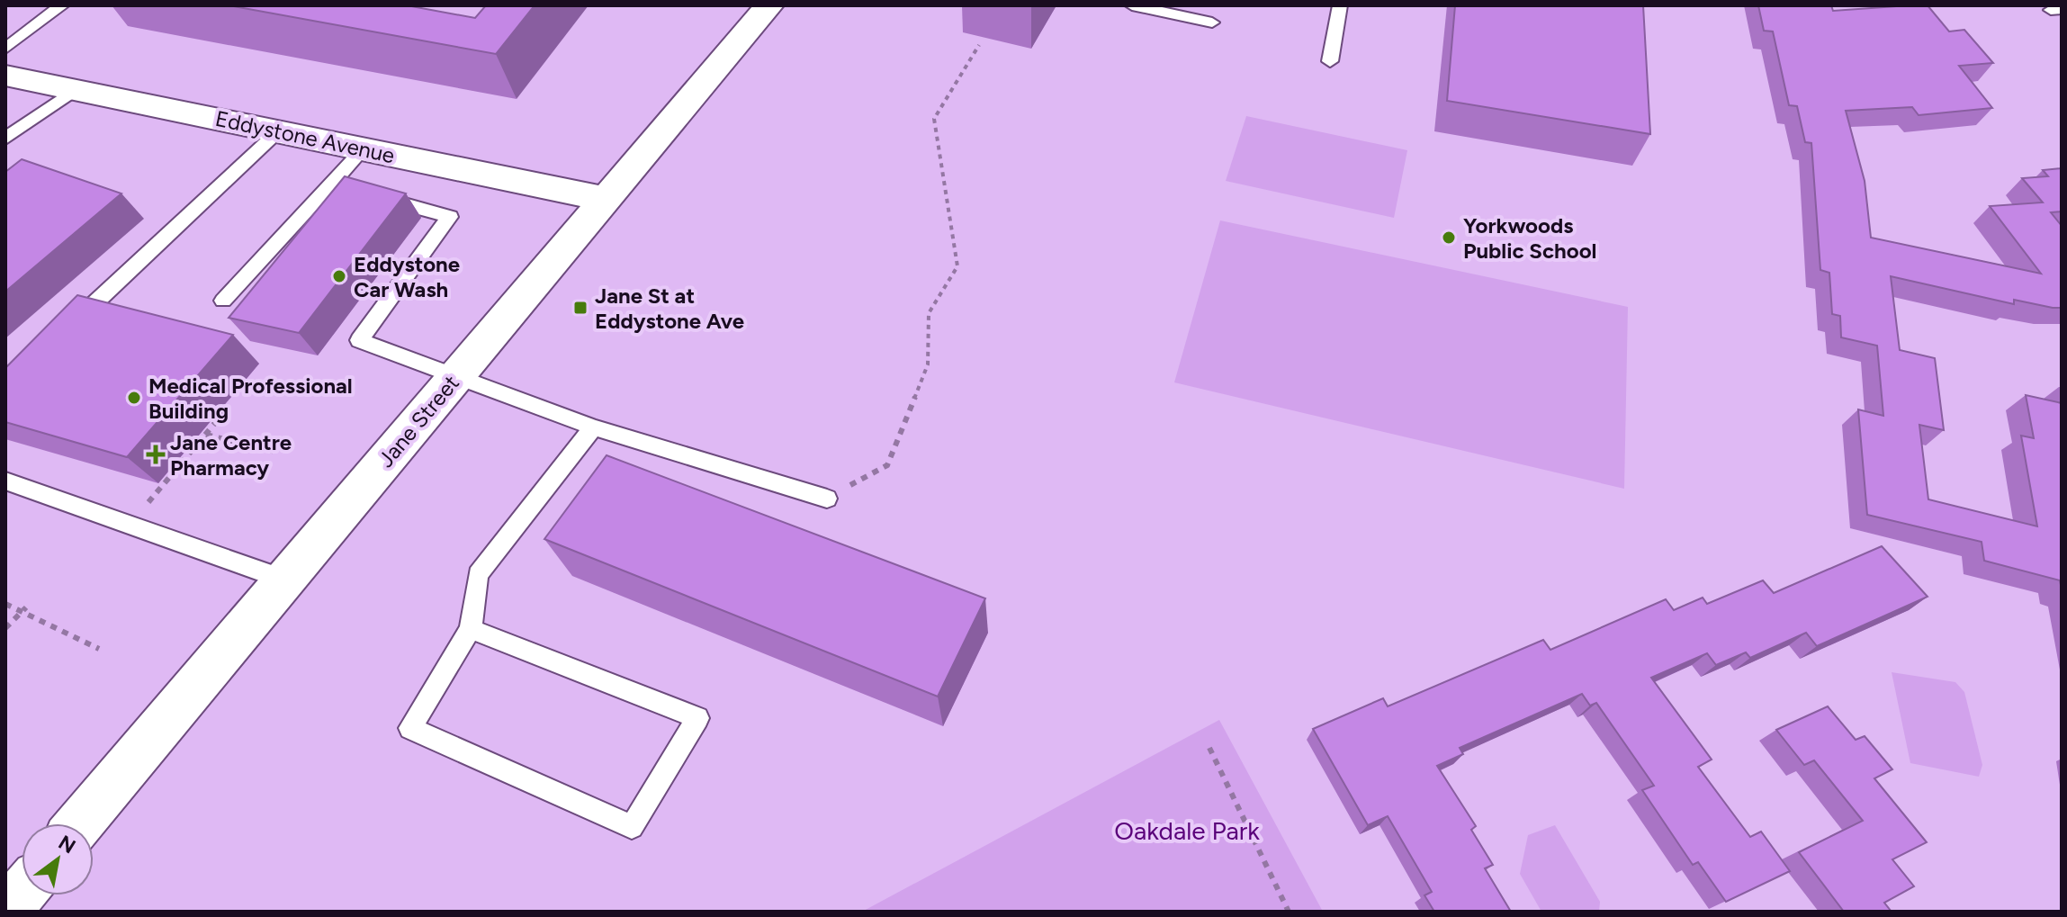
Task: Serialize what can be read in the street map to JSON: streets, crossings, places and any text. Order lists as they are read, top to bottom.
{
  "streets": {
    "main road": ["Eddystone Avenue", "Jane Street"]
  },
  "crossings": [
    ["Eddystone Avenue", "Jane Street"]
  ],
  "parks": ["Oakdale Park"],
  "places": {
    "other": ["Yorkwoods Public School", "Eddystone Car Wash", "Medical Professional Building"],
    "transit": ["Jane St at Eddystone Ave"],
    "health": ["Jane Centre Pharmacy"]
  },
  "north": "top right"
}
